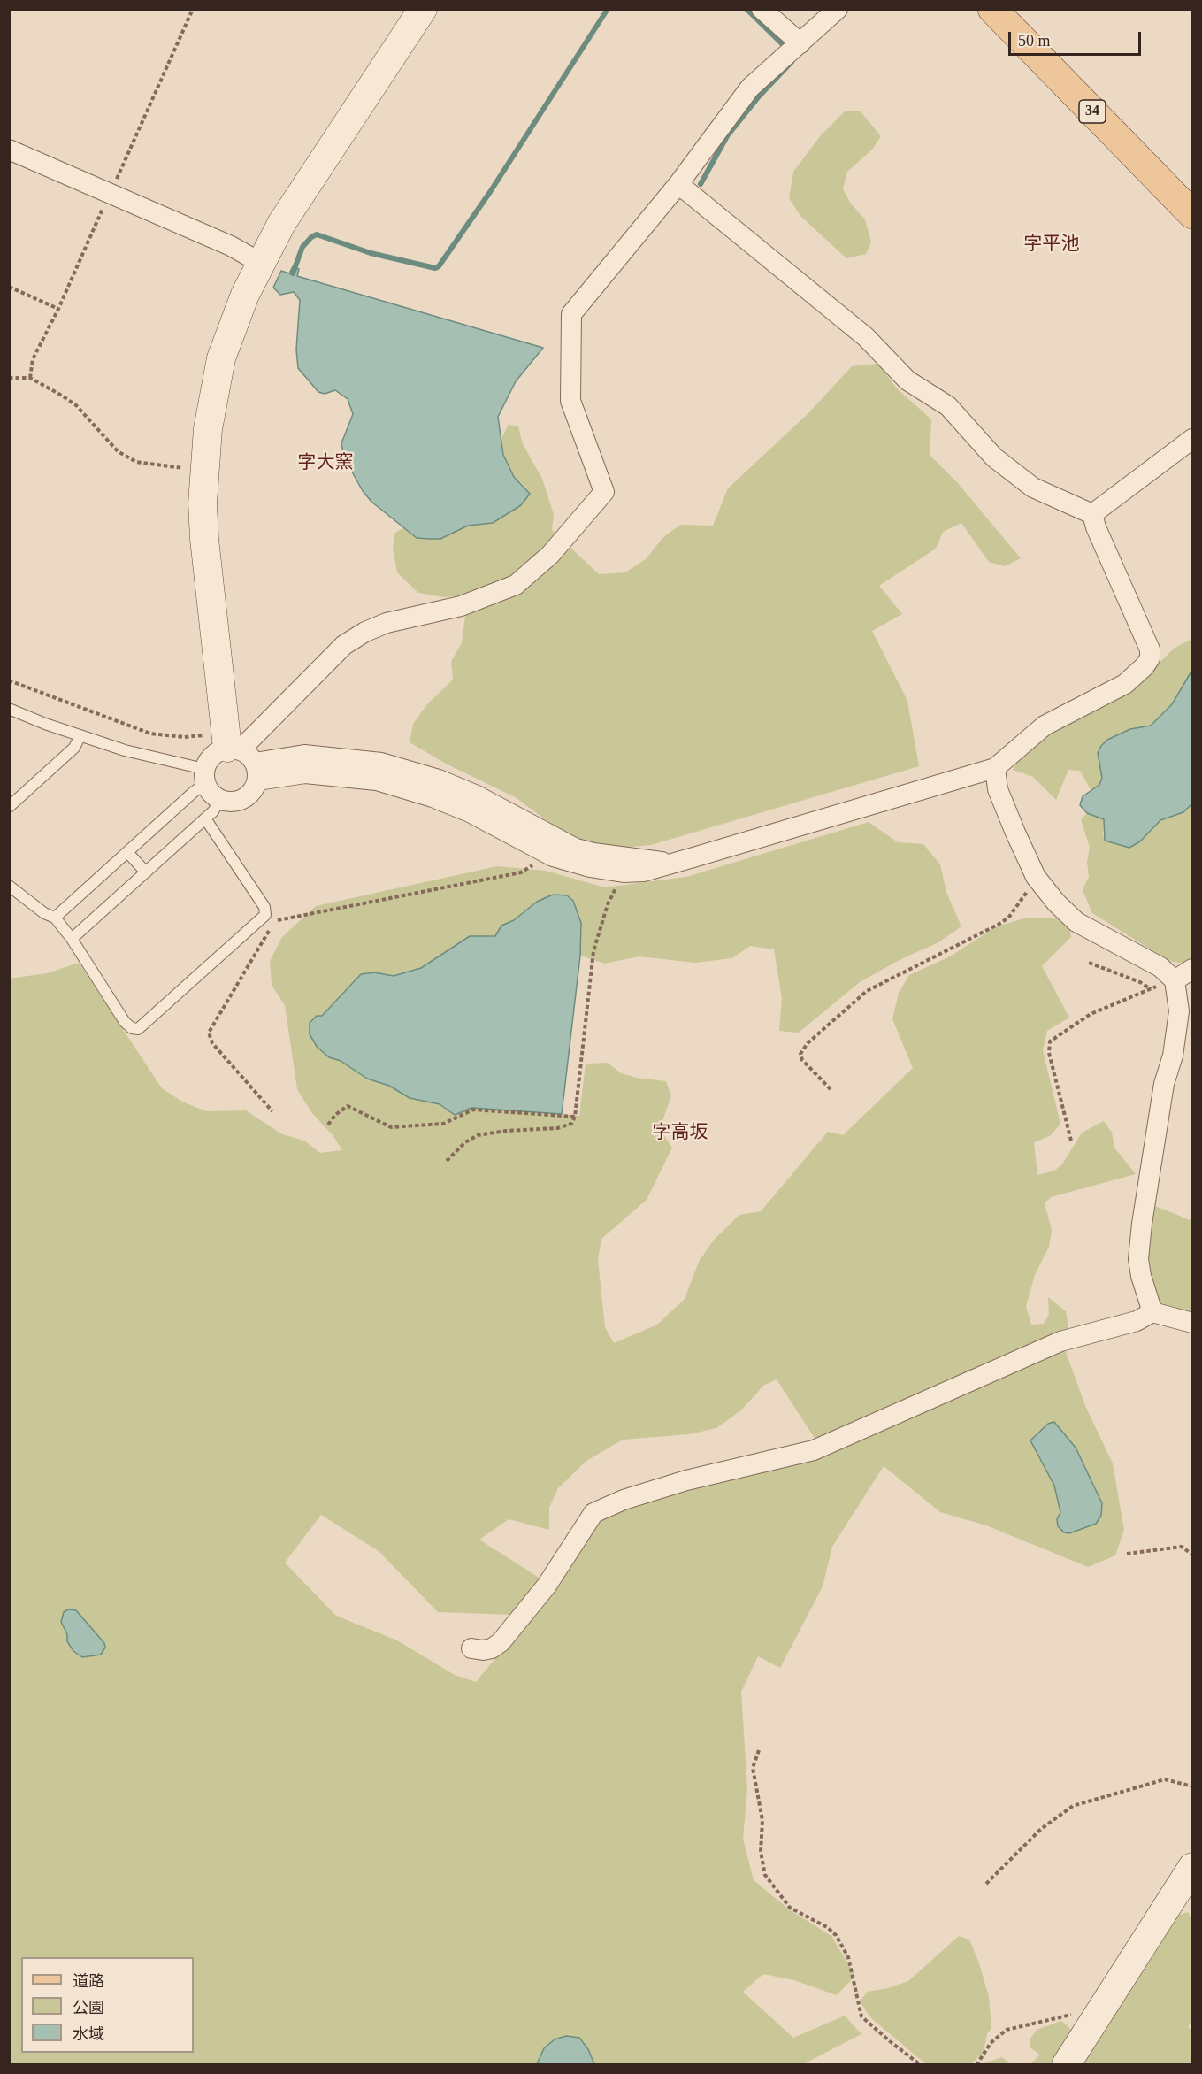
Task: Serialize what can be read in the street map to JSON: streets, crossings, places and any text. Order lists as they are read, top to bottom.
{
  "streets": {
    "main road": ["34"]
  },
  "districts": ["字平池", "字大窯", "字高坂"],
  "legend": ["道路", "公園", "水域"],
  "scale_bar": "50 m"
}
